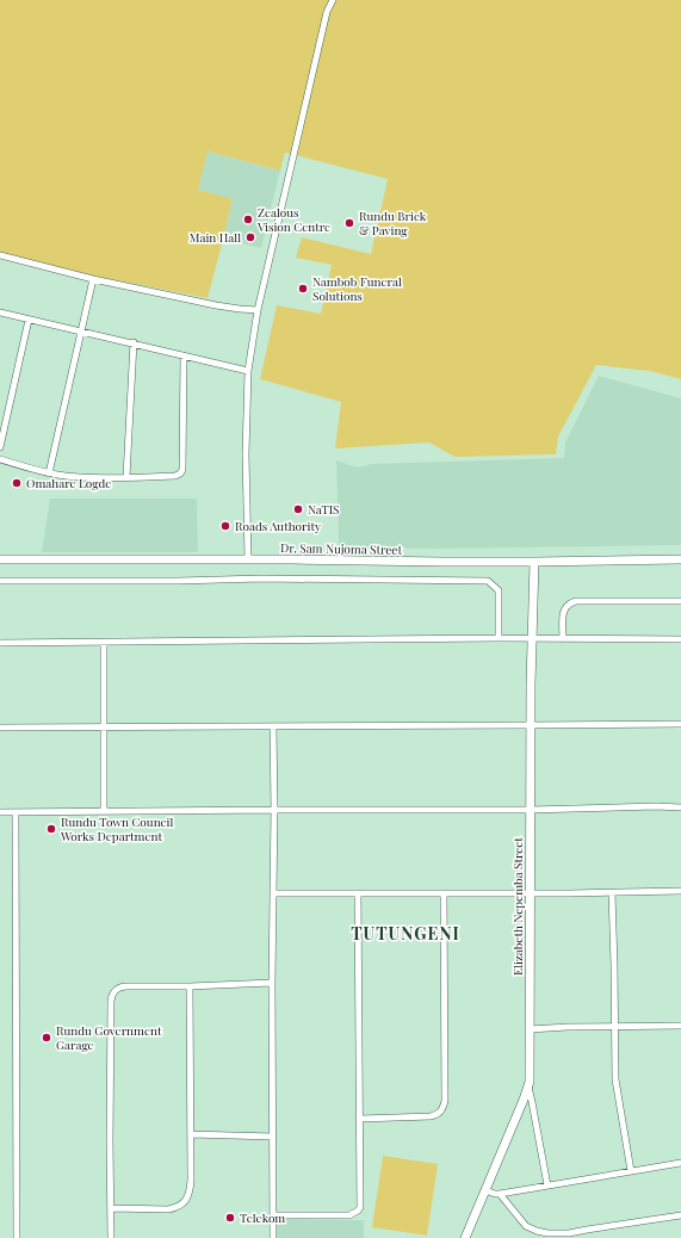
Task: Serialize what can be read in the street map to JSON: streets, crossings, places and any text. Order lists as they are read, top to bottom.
{
  "streets": {
    "street": ["Dr. Sam Nujoma Street", "Elizabeth Nepemba Street"]
  },
  "crossings": [
    ["Dr. Sam Nujoma Street", "Elizabeth Nepemba Street"]
  ],
  "districts": ["TUTUNGENI"],
  "places": [
    "Zealous Vision Centre",
    "Rundu Brick & Paving",
    "Main Hall",
    "Nambob Funeral Solutions",
    "Omahare Logde",
    "NaTIS",
    "Roads Authority",
    "Rundu Town Council Works Department",
    "Rundu Government Garage",
    "Telekom"
  ]
}
